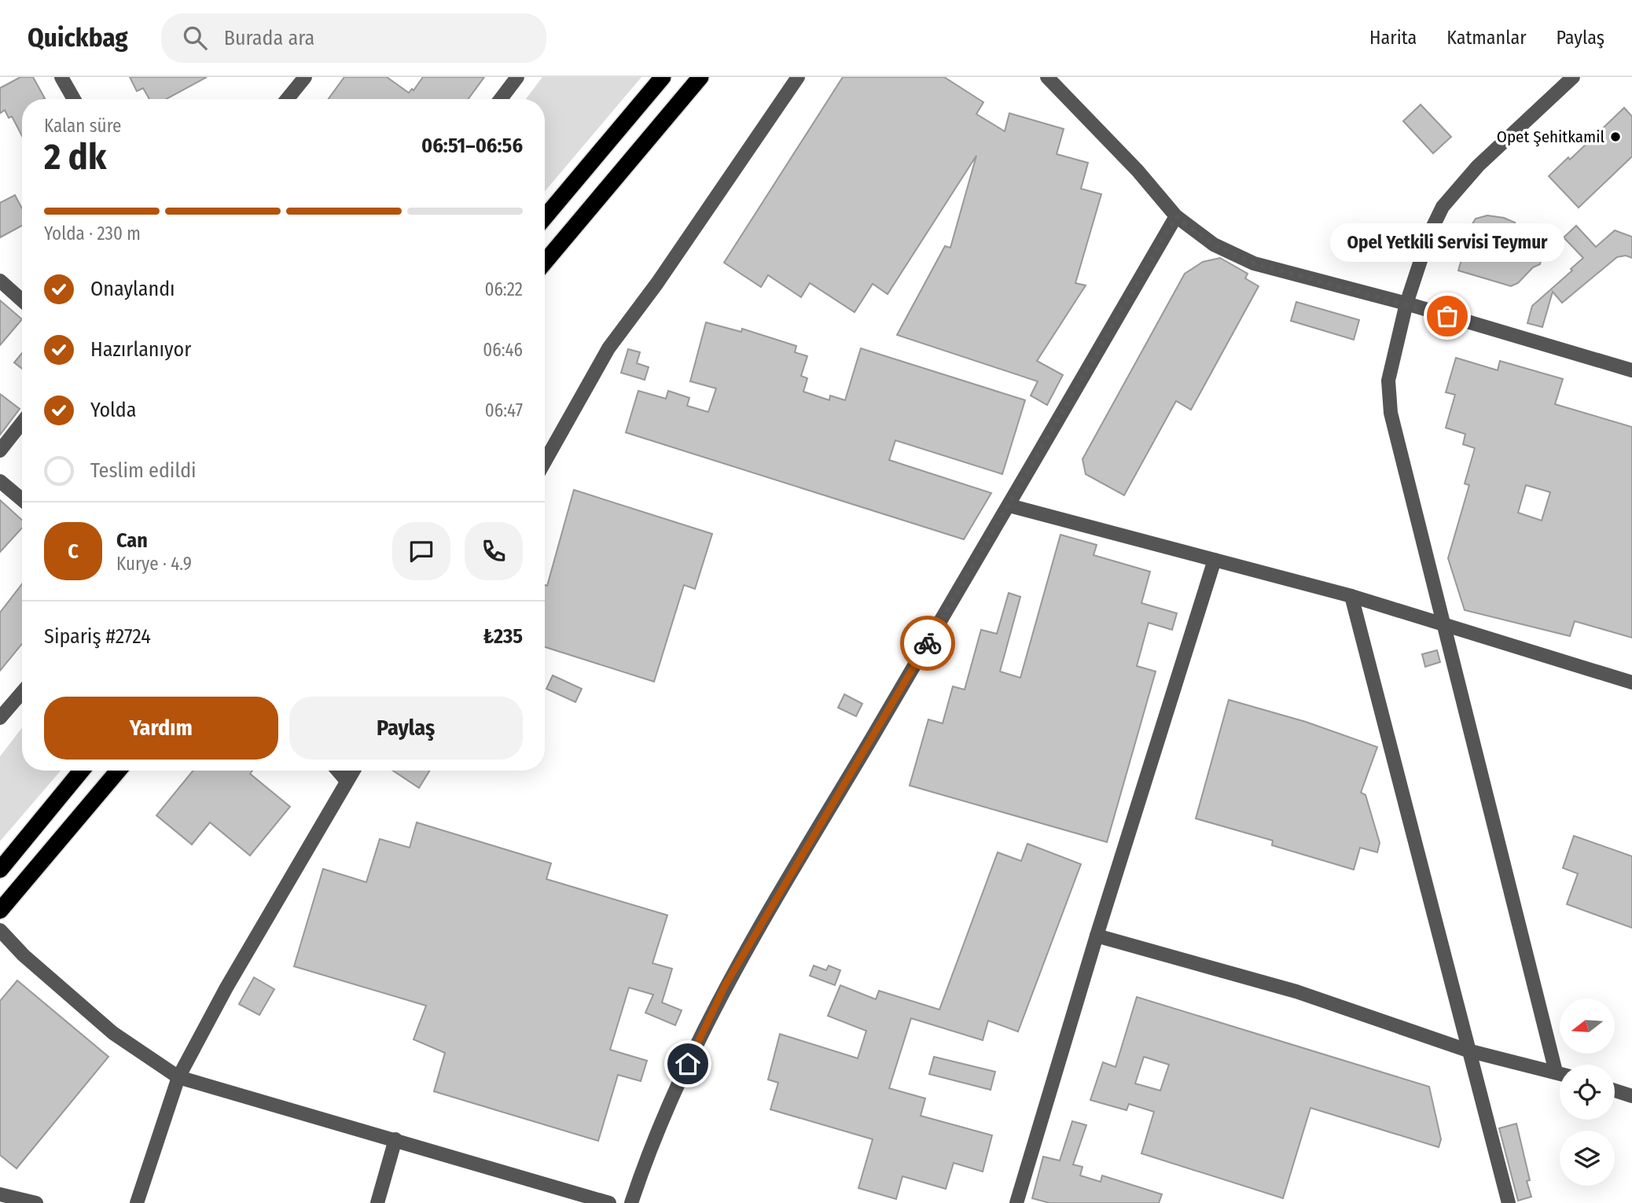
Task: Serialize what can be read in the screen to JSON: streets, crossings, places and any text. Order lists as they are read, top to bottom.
{
  "places": ["Opet Şehitkamil", "Opel Yetkili Servisi Teymur"],
  "north": "left",
  "page": {
    "header": "Quickbag",
    "search": "Burada ara",
    "nav": ["Harita", "Katmanlar", "Paylaş"],
    "heading": ["2 dk", "Kalan süre", "06:51–06:56"],
    "panel": [
      "Can",
      "Kurye · 4.9",
      "Sipariş #2724",
      "₺235"
    ],
    "bar": "Yolda · 230 m",
    "bubble": "Opel Yetkili Servisi Teymur",
    "list": [
      ["Onaylandı", "06:22"],
      ["Hazırlanıyor", "06:46"],
      ["Yolda", "06:47"],
      "Teslim edildi"
    ],
    "round": "C",
    "buttons": ["Yardım", "Paylaş"]
  }
}
